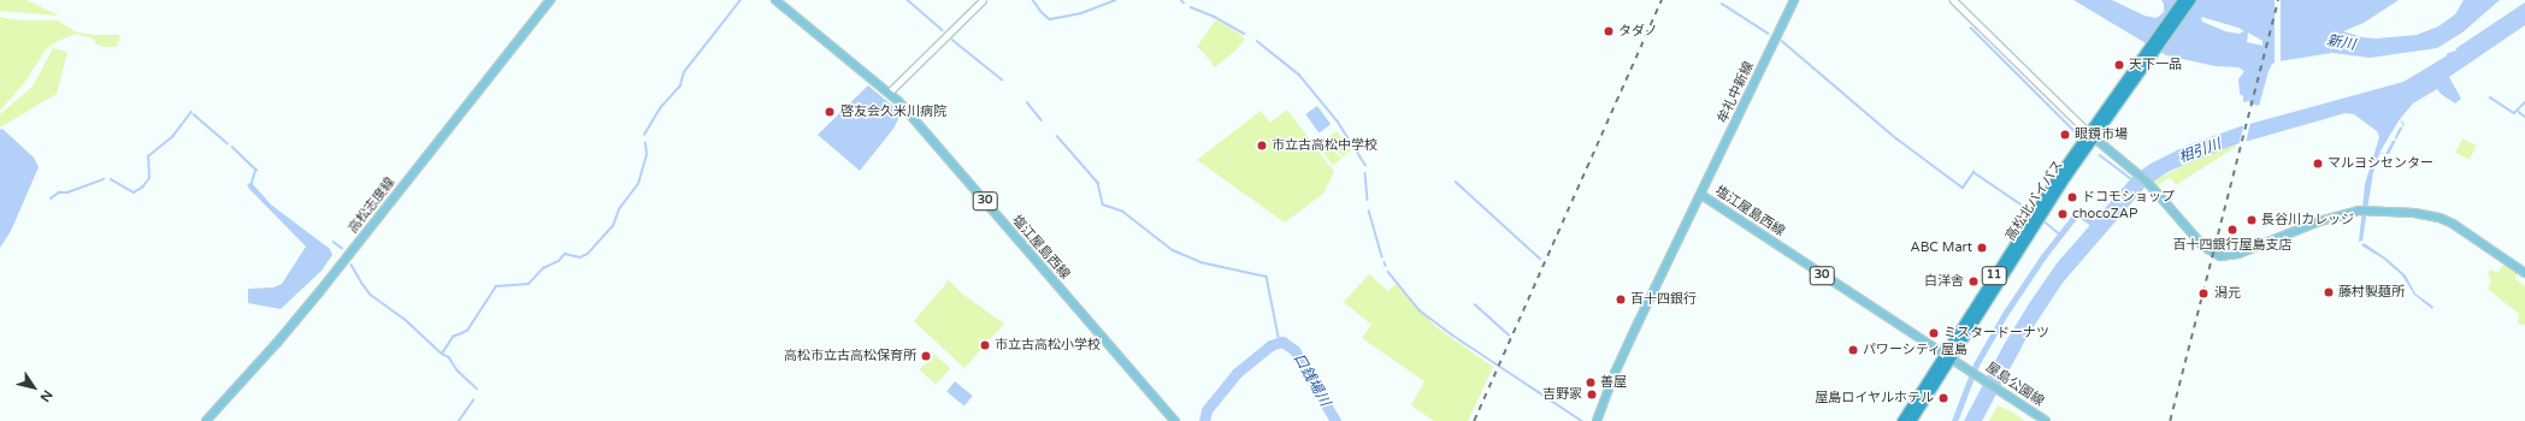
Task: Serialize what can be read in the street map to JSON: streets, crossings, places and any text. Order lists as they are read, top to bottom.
{
  "streets": {
    "highway": ["高松北バイパス", "11"],
    "main road": [
      "牟礼中新線",
      "30",
      "高松志度線",
      "塩江屋島西線",
      "屋島公園線"
    ]
  },
  "crossings": [
    ["牟礼中新線", "塩江屋島西線"],
    ["高松北バイパス", "塩江屋島西線"],
    ["高松北バイパス", "屋島公園線"],
    ["塩江屋島西線", "屋島公園線"]
  ],
  "water": ["新川", "相引川", "口銭場川"],
  "places": [
    "タダノ",
    "天下一品",
    "啓友会久米川病院",
    "眼鏡市場",
    "市立古高松中学校",
    "マルヨシセンター",
    "ドコモショップ",
    "chocoZAP",
    "長谷川カレッジ",
    "百十四銀行屋島支店",
    "ABC Mart",
    "白洋舎",
    "藤村製麺所",
    "潟元",
    "百十四銀行",
    "ミスタードーナツ",
    "市立古高松小学校",
    "パワーシティ屋島",
    "高松市立古高松保育所",
    "善屋",
    "吉野家",
    "屋島ロイヤルホテル"
  ],
  "north": "bottom right"
}
